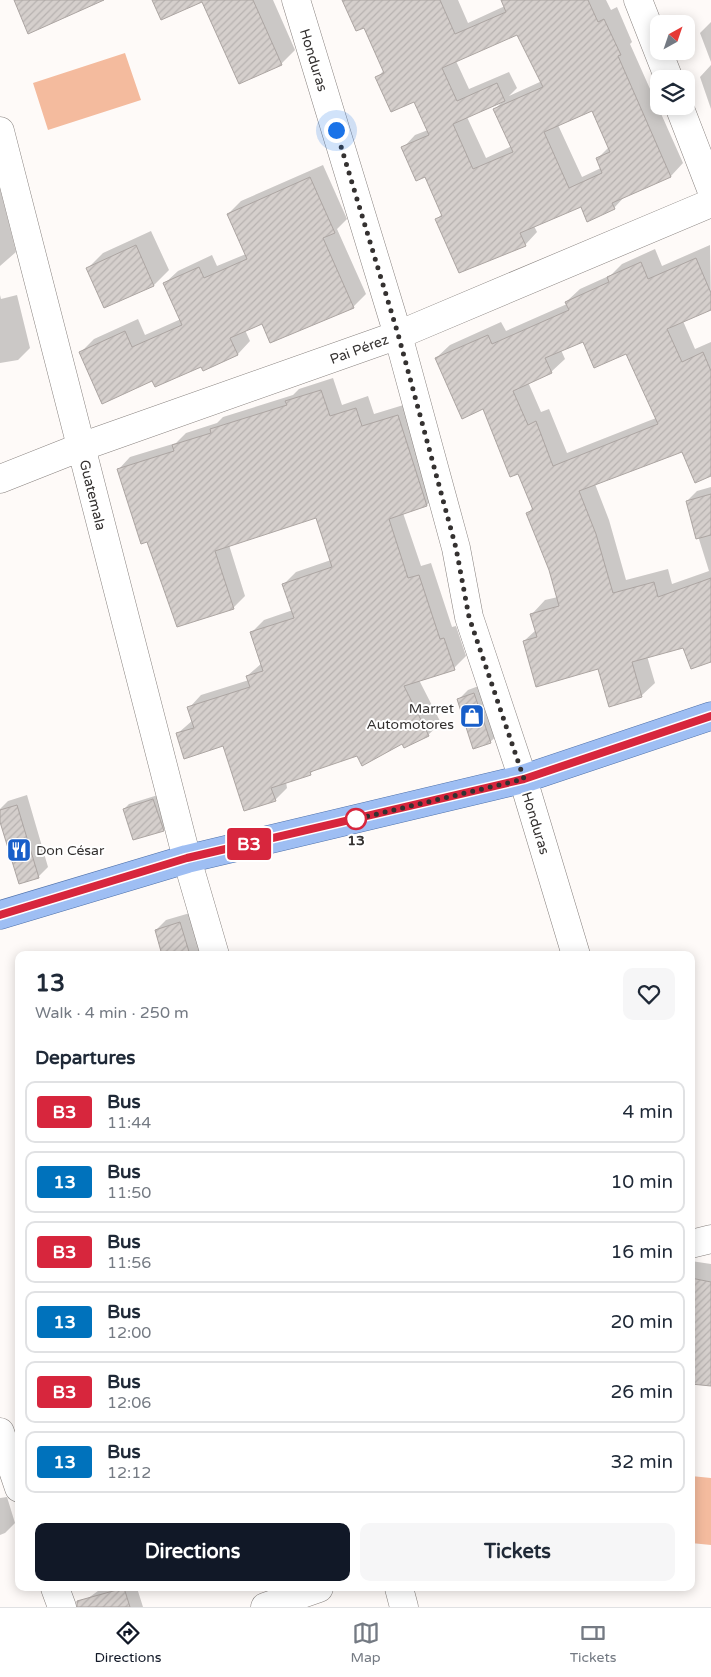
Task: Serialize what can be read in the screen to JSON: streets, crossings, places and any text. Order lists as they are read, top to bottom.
{
  "streets": {
    "street": ["Honduras", "Pai Pérez", "Guatemala"]
  },
  "crossings": [
    ["Honduras", "Pai Pérez"],
    ["Pai Pérez", "Guatemala"]
  ],
  "places": {
    "shop": ["Marret Automotores"],
    "other": ["13"],
    "restaurant": ["Don César"]
  },
  "lines": ["bus line B3"],
  "north": "top right",
  "page": {
    "on_map": "B3",
    "heading": [
      ["13", "Walk · 4 min · 250 m"],
      "Departures"
    ],
    "list": [
      {
        "mark": "B3",
        "name": "Bus",
        "note": "11:44",
        "value": "4 min"
      },
      {
        "mark": "13",
        "name": "Bus",
        "note": "11:50",
        "value": "10 min"
      },
      {
        "mark": "B3",
        "name": "Bus",
        "note": "11:56",
        "value": "16 min"
      },
      {
        "mark": "13",
        "name": "Bus",
        "note": "12:00",
        "value": "20 min"
      },
      {
        "mark": "B3",
        "name": "Bus",
        "note": "12:06",
        "value": "26 min"
      },
      {
        "mark": "13",
        "name": "Bus",
        "note": "12:12",
        "value": "32 min"
      }
    ],
    "buttons": ["Directions", "Tickets"],
    "tabs": ["Directions", "Map", "Tickets"]
  }
}
